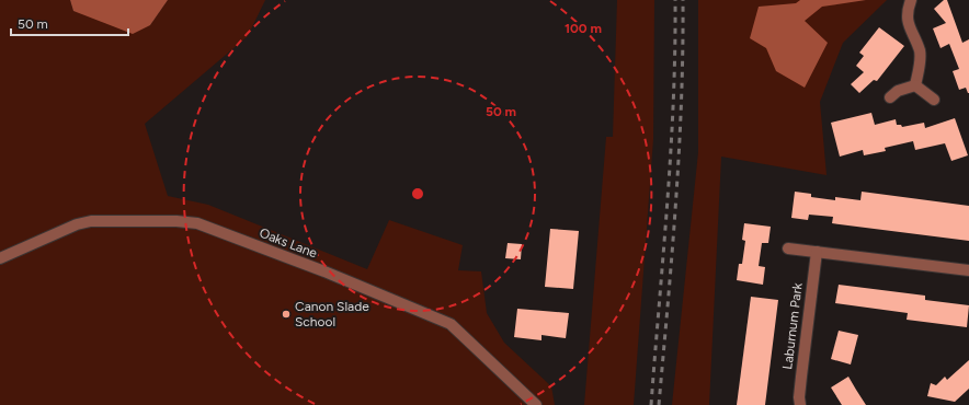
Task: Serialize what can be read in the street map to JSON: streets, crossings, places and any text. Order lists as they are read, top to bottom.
{
  "streets": {
    "street": ["Oaks Lane", "Laburnum Park"]
  },
  "places": ["Canon Slade School"],
  "scale_bar": "50 m",
  "rings": ["100 m", "50 m"]
}
